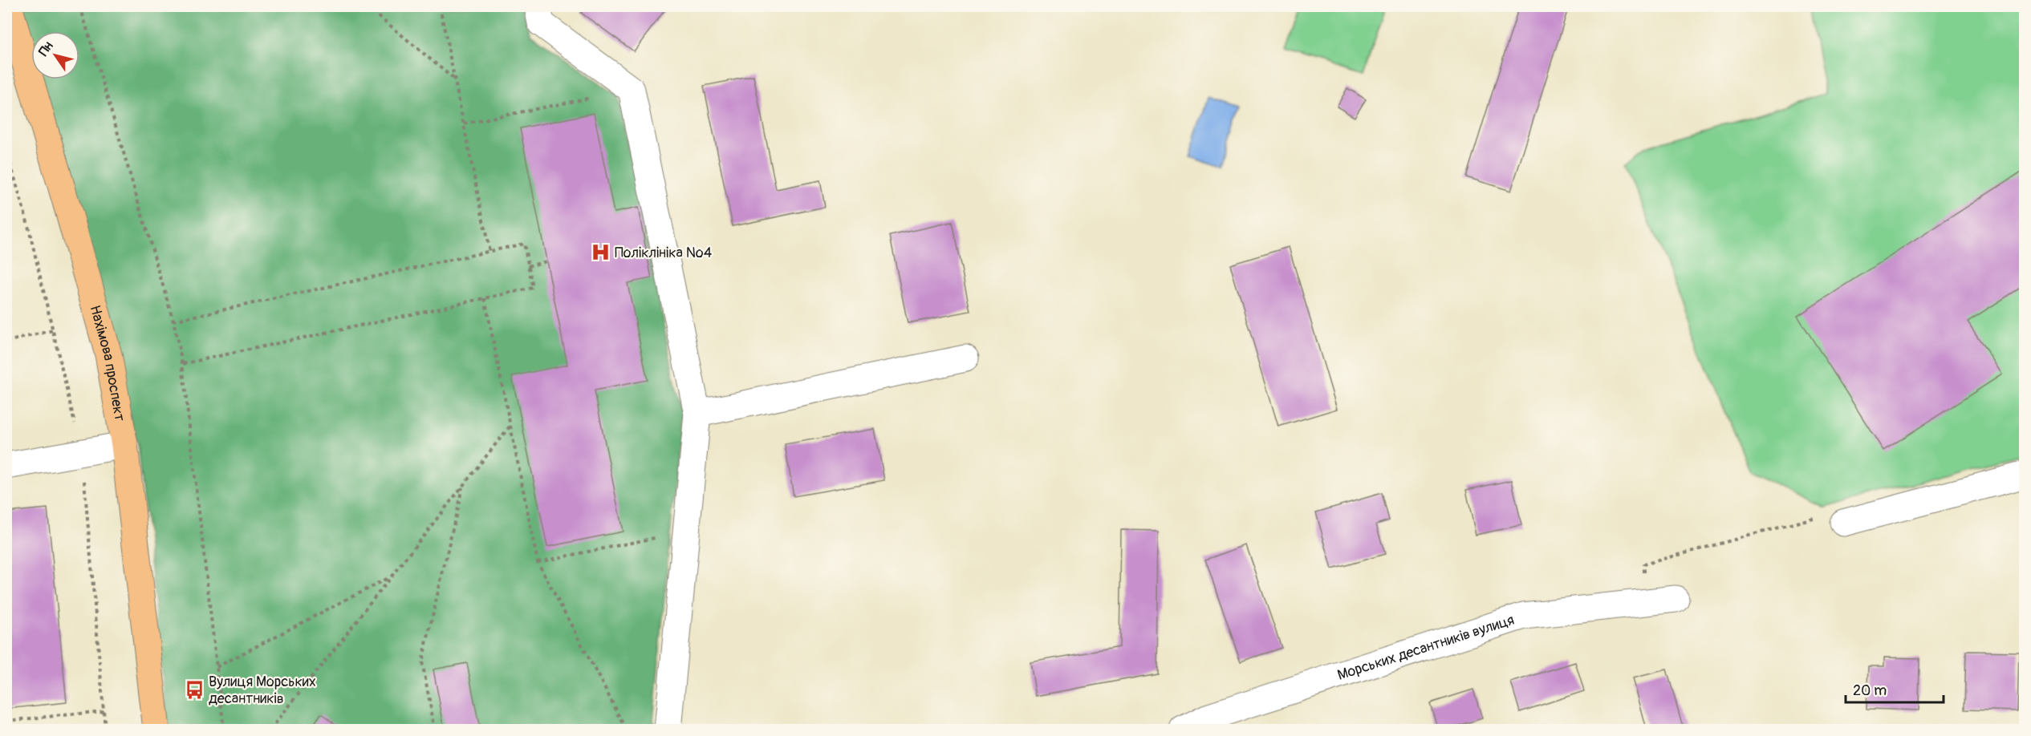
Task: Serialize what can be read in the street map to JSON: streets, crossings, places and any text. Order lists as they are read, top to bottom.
{
  "streets": {
    "main road": ["Нахімова проспект"],
    "street": ["Морських десантників вулиця"]
  },
  "places": {
    "hospital": ["Поліклініка №4"],
    "bus stop": ["Вулиця Морських десантників"]
  },
  "scale_bar": "20 m",
  "north": "top left"
}
